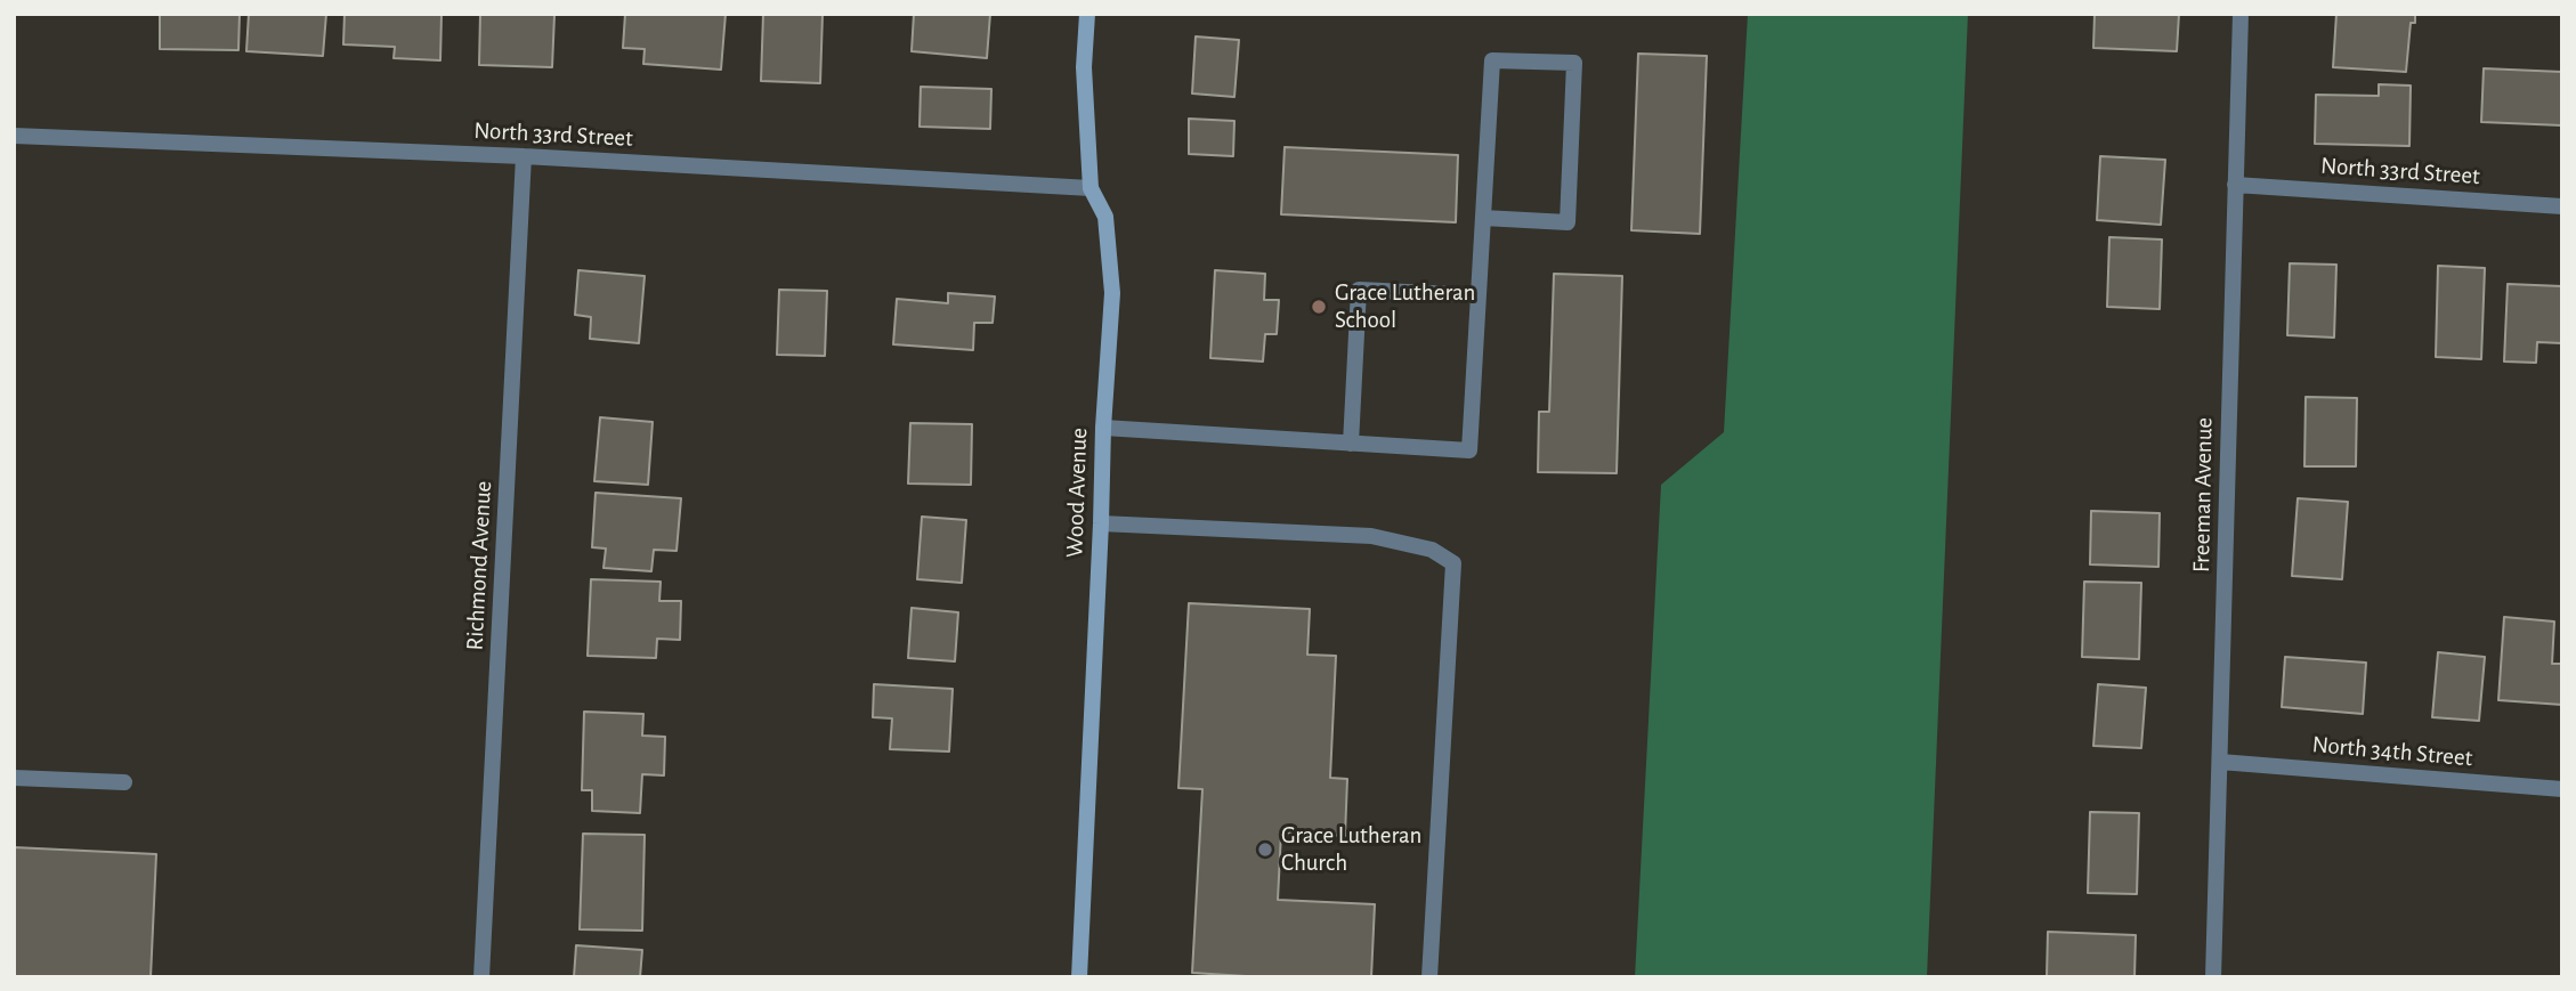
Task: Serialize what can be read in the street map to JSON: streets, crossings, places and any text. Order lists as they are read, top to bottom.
{
  "streets": {
    "street": [
      "North 33rd Street",
      "Wood Avenue",
      "Freeman Avenue",
      "Richmond Avenue",
      "North 34th Street"
    ]
  },
  "crossings": [
    ["North 33rd Street", "Wood Avenue"],
    ["North 33rd Street", "Freeman Avenue"],
    ["North 33rd Street", "Richmond Avenue"],
    ["Freeman Avenue", "North 34th Street"]
  ],
  "places": ["Grace Lutheran School", "Grace Lutheran Church"]
}
